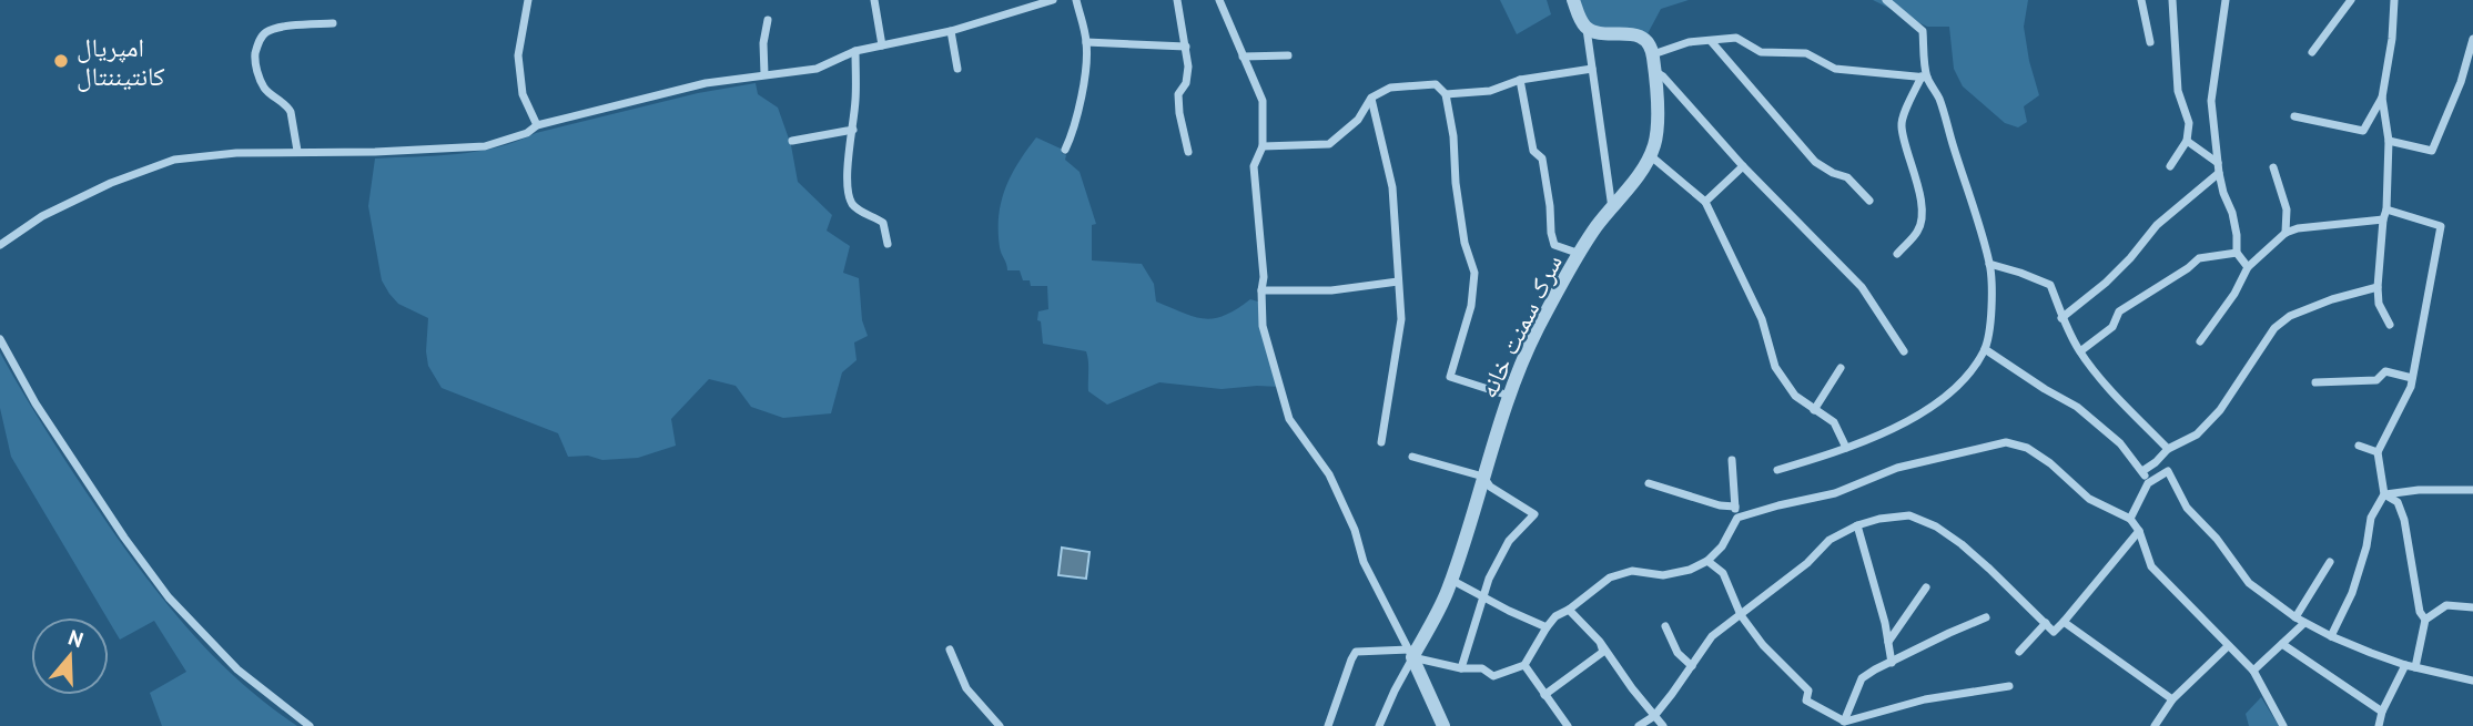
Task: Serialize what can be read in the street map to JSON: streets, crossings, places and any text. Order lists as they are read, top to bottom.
{
  "streets": {
    "street": ["سرک سمنت خانه"]
  },
  "places": ["امپریال کانتیننتال"],
  "north": "top"
}
